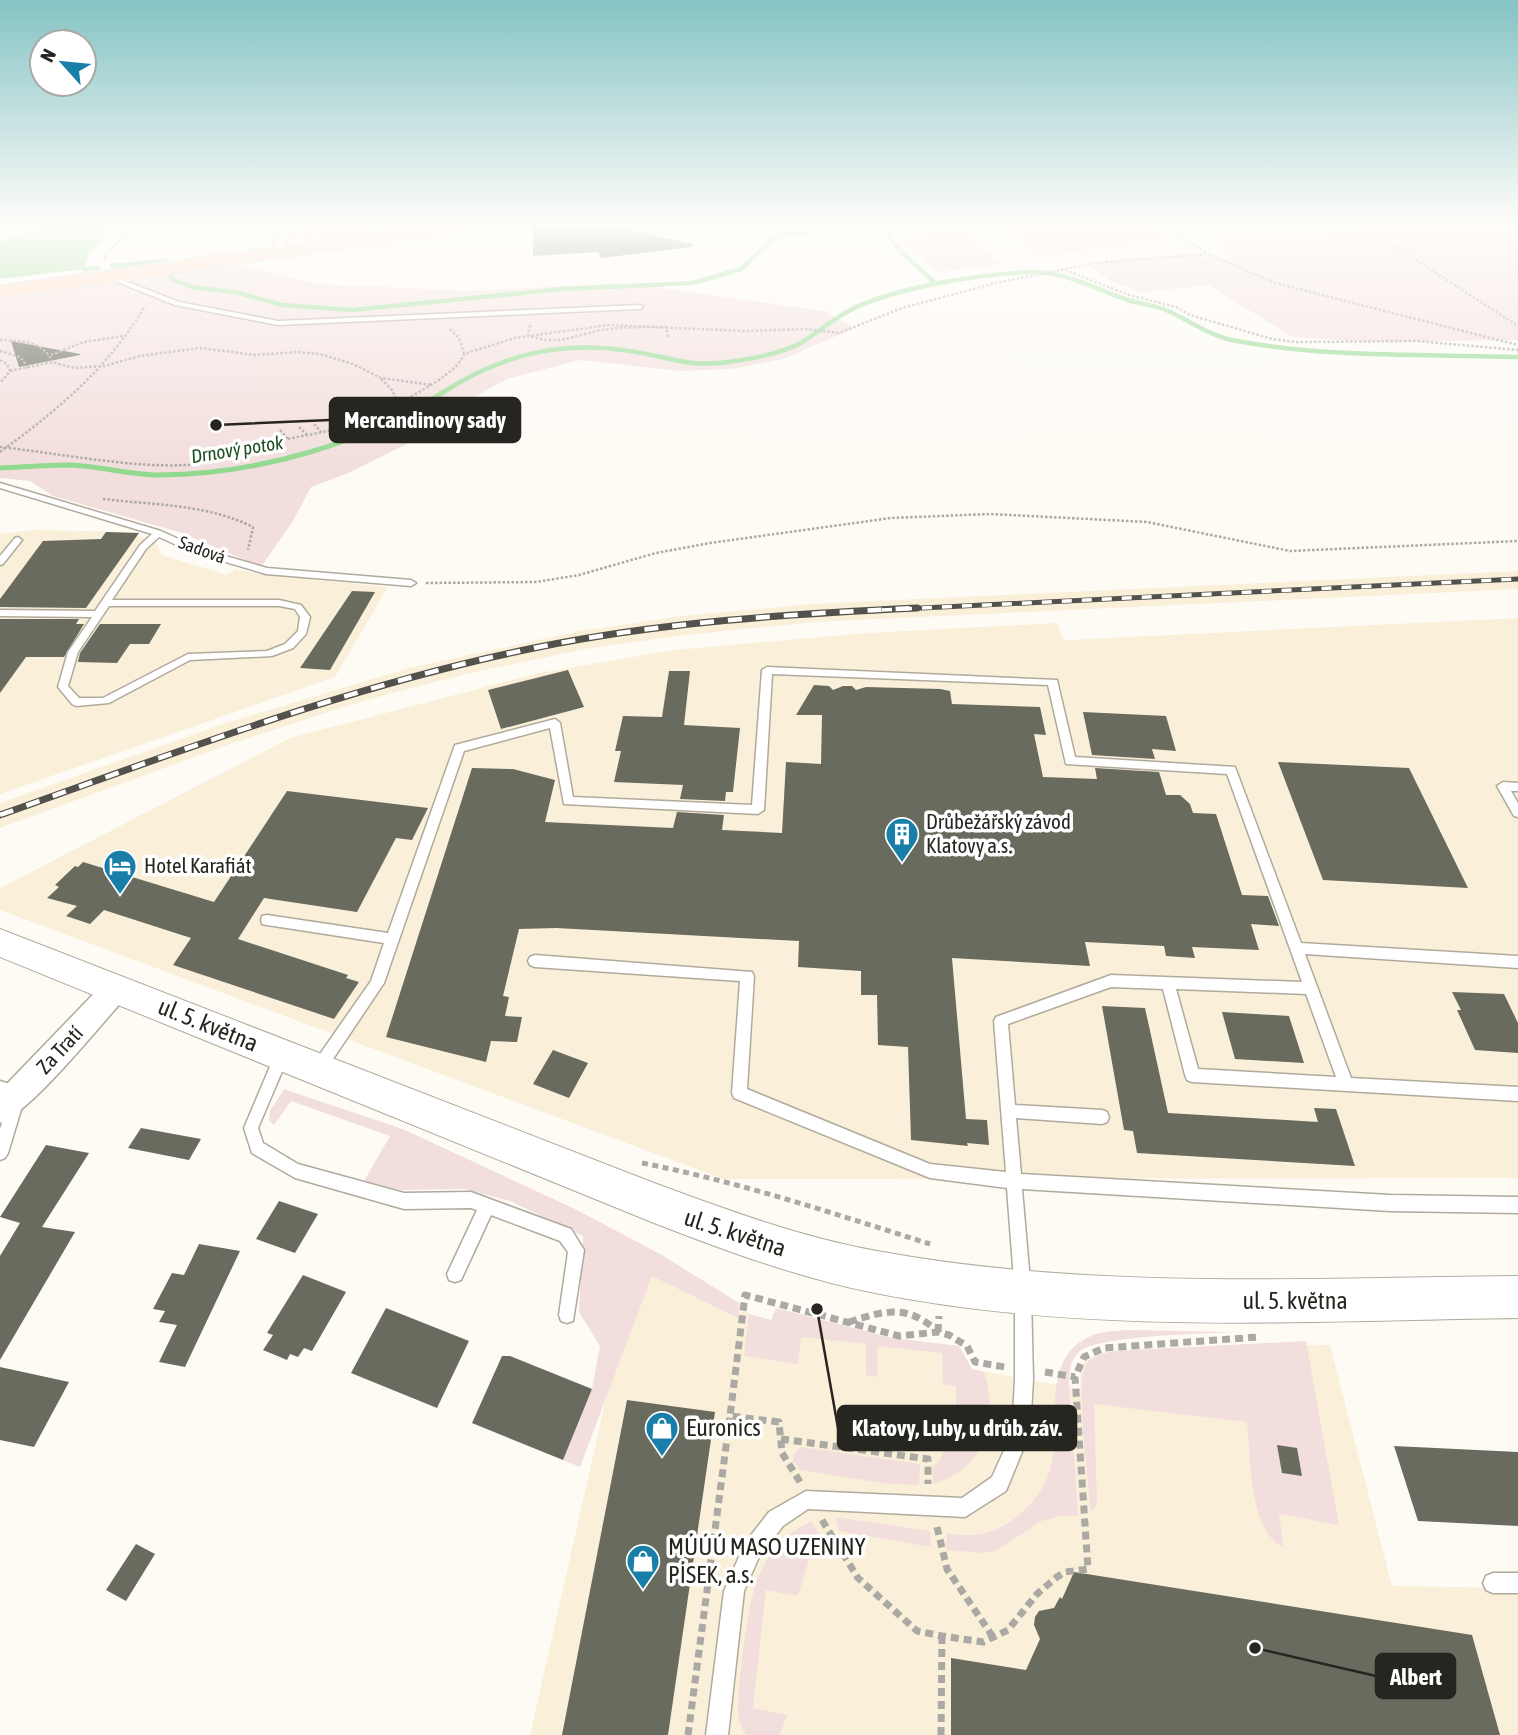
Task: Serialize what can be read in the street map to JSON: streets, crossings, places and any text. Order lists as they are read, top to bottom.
{
  "streets": {
    "street": ["ul. 5. května", "Za Tratí"],
    "lane": ["Sadová"]
  },
  "crossings": [
    ["ul. 5. května", "Za Tratí"]
  ],
  "water": ["Drnový potok"],
  "places": {
    "other": ["Mercandinovy sady", "Klatovy, Luby, u drůb. záv.", "Albert"],
    "building": ["Drůbežářský závod Klatovy a.s."],
    "hotel": ["Hotel Karafiát"],
    "shop": ["Euronics", "MÚÚÚ MASO UZENINY PÍSEK, a.s."]
  },
  "north": "top left"
}
